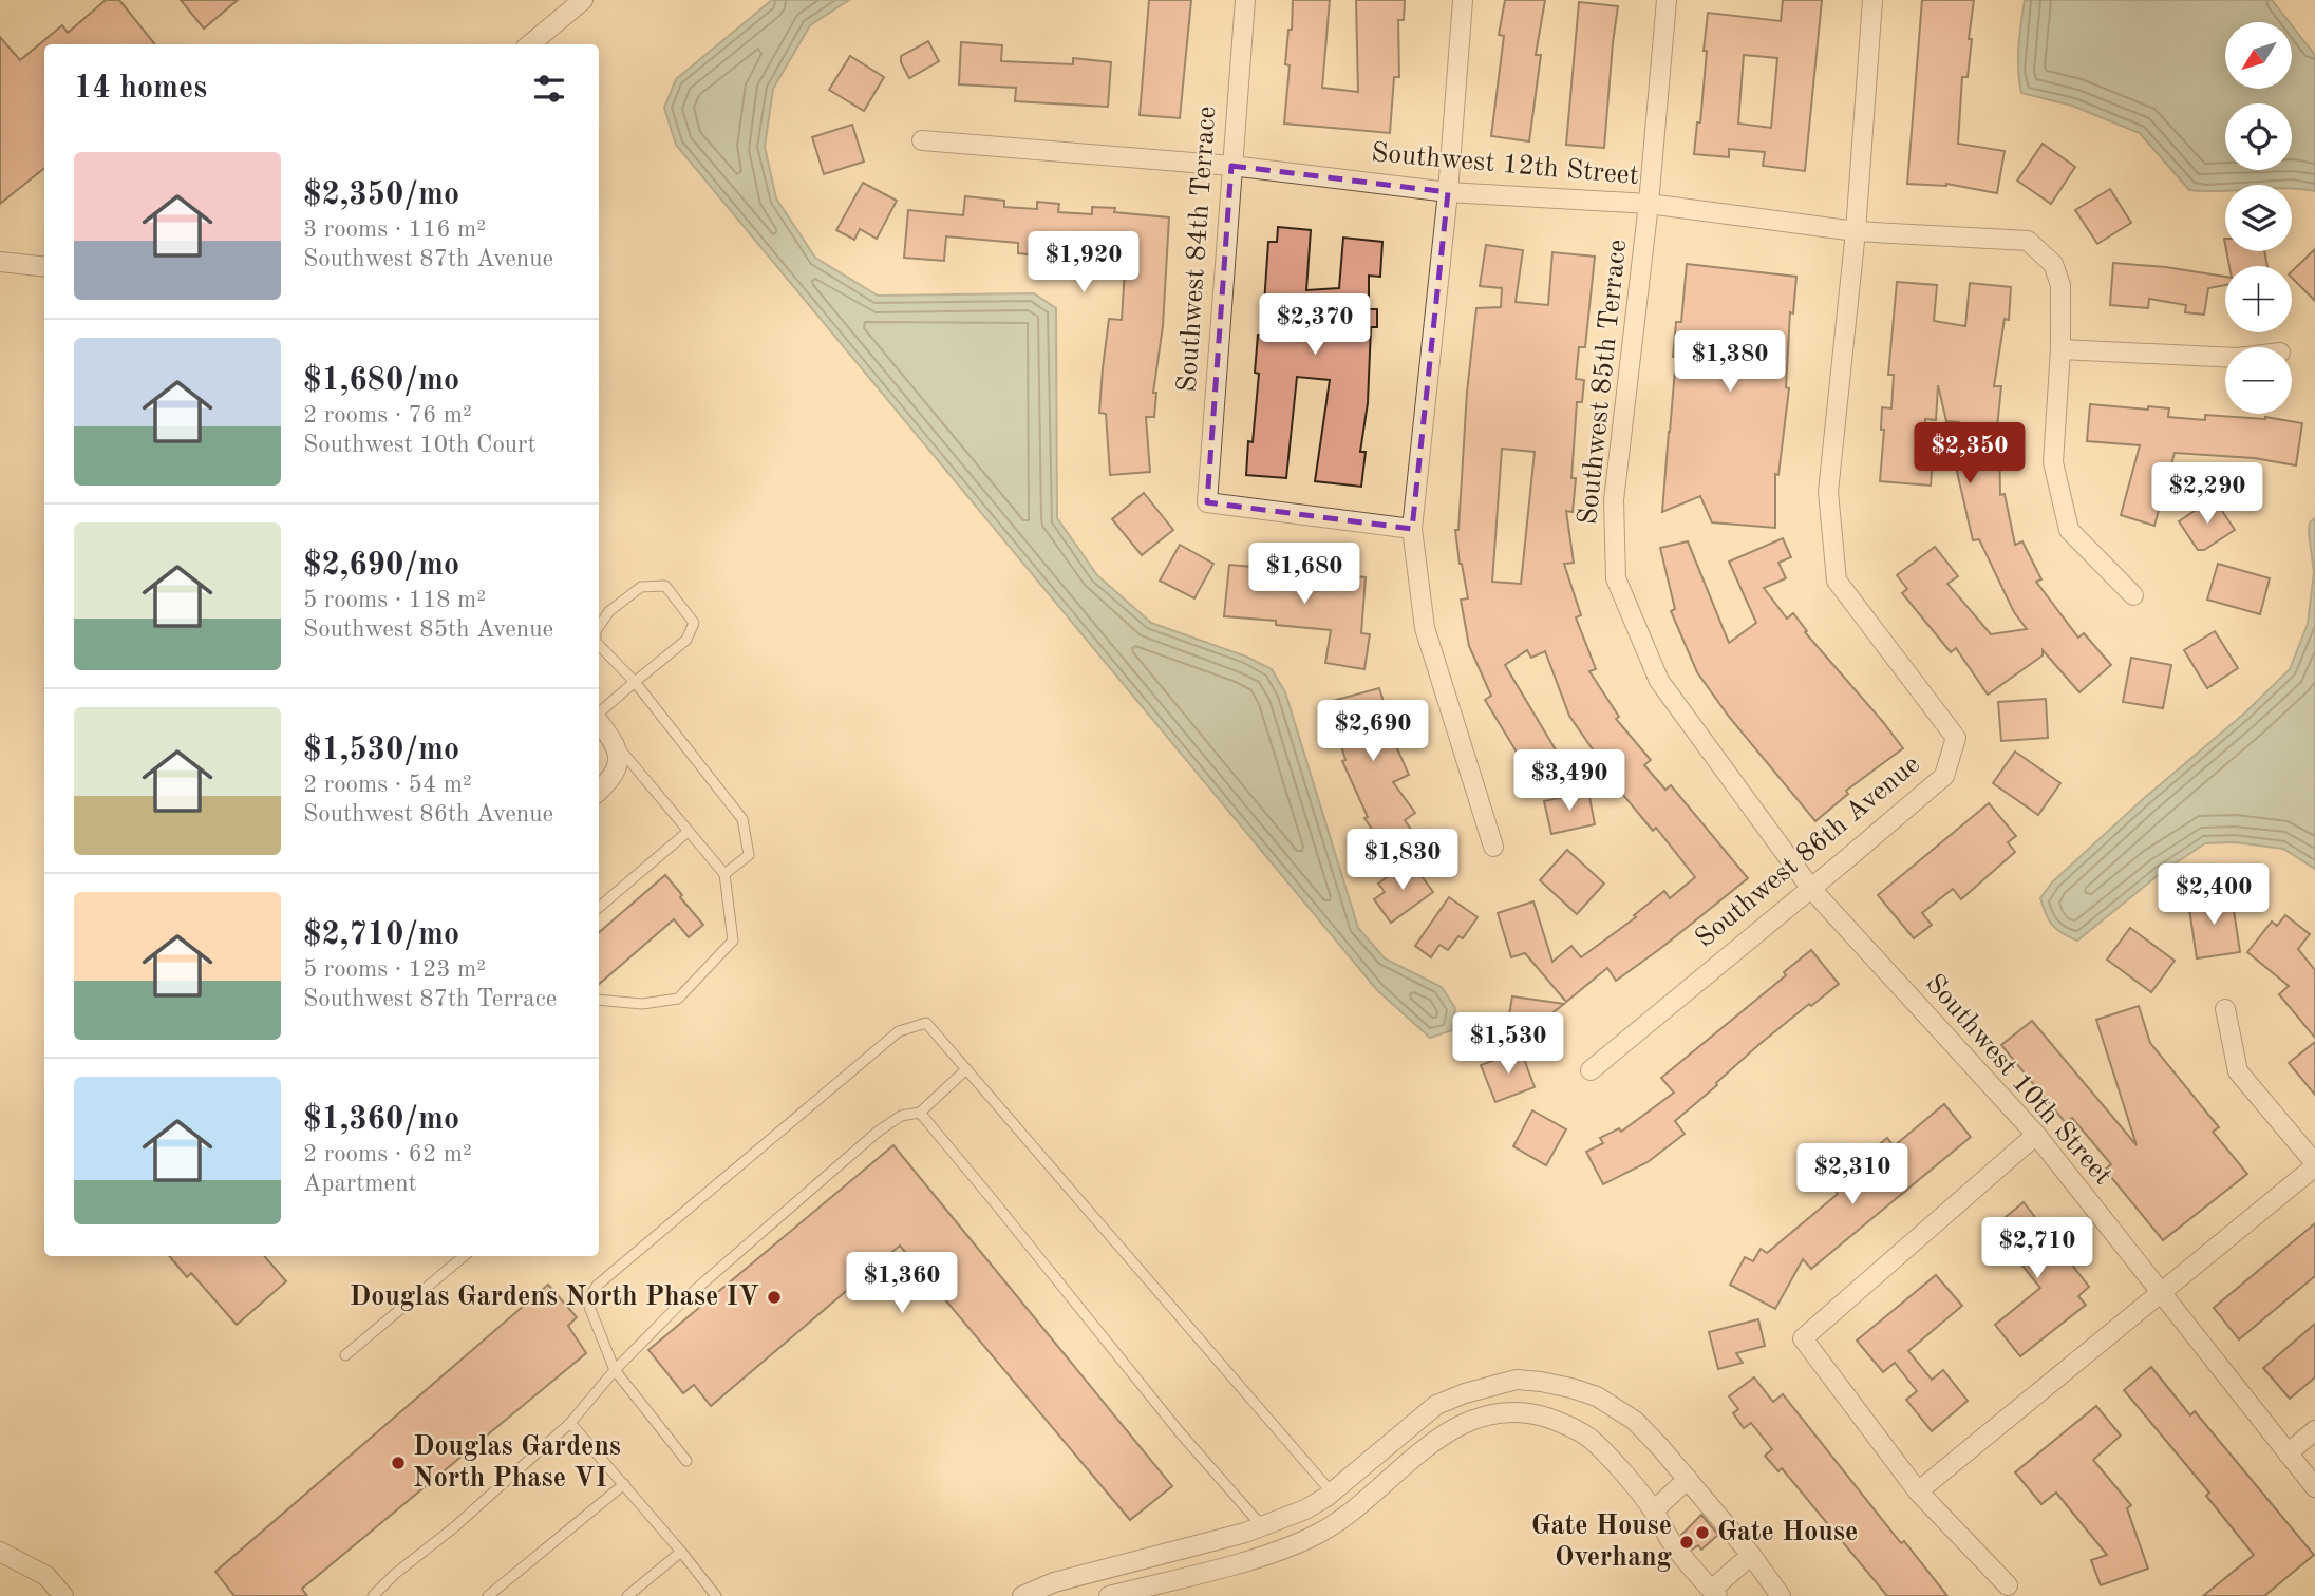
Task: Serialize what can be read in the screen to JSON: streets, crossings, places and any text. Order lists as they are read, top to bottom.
{
  "streets": {
    "street": [
      "Southwest 12th Street",
      "Southwest 84th Terrace",
      "Southwest 85th Terrace",
      "Southwest 86th Avenue",
      "Southwest 10th Street"
    ]
  },
  "crossings": [
    ["Southwest 12th Street", "Southwest 84th Terrace"],
    ["Southwest 12th Street", "Southwest 85th Terrace"],
    ["Southwest 12th Street", "Southwest 86th Avenue"],
    ["Southwest 85th Terrace", "Southwest 86th Avenue"],
    ["Southwest 85th Terrace", "Southwest 10th Street"],
    ["Southwest 86th Avenue", "Southwest 10th Street"]
  ],
  "places": [
    "Douglas Gardens North Phase IV",
    "Douglas Gardens North Phase VI",
    "Gate House",
    "Gate House Overhang"
  ],
  "north": "bottom left",
  "page": {
    "map_buttons": ["+", "−"],
    "heading": "14 homes",
    "list": [
      {
        "name": "$2,350/mo",
        "note": "3 rooms · 116 m² · Southwest 87th Avenue"
      },
      {
        "name": "$1,680/mo",
        "note": "2 rooms · 76 m² · Southwest 10th Court"
      },
      {
        "name": "$2,690/mo",
        "note": "5 rooms · 118 m² · Southwest 85th Avenue"
      },
      {
        "name": "$1,530/mo",
        "note": "2 rooms · 54 m² · Southwest 86th Avenue"
      },
      {
        "name": "$2,710/mo",
        "note": "5 rooms · 123 m² · Southwest 87th Terrace"
      },
      {
        "name": "$1,360/mo",
        "note": "2 rooms · 62 m² · Apartment"
      }
    ],
    "price": [
      "$1,920",
      "$2,370",
      "$1,380",
      "$2,350",
      "$2,290",
      "$1,680",
      "$2,690",
      "$3,490",
      "$1,830",
      "$2,400",
      "$1,530",
      "$2,310",
      "$2,710",
      "$1,360"
    ]
  }
}
